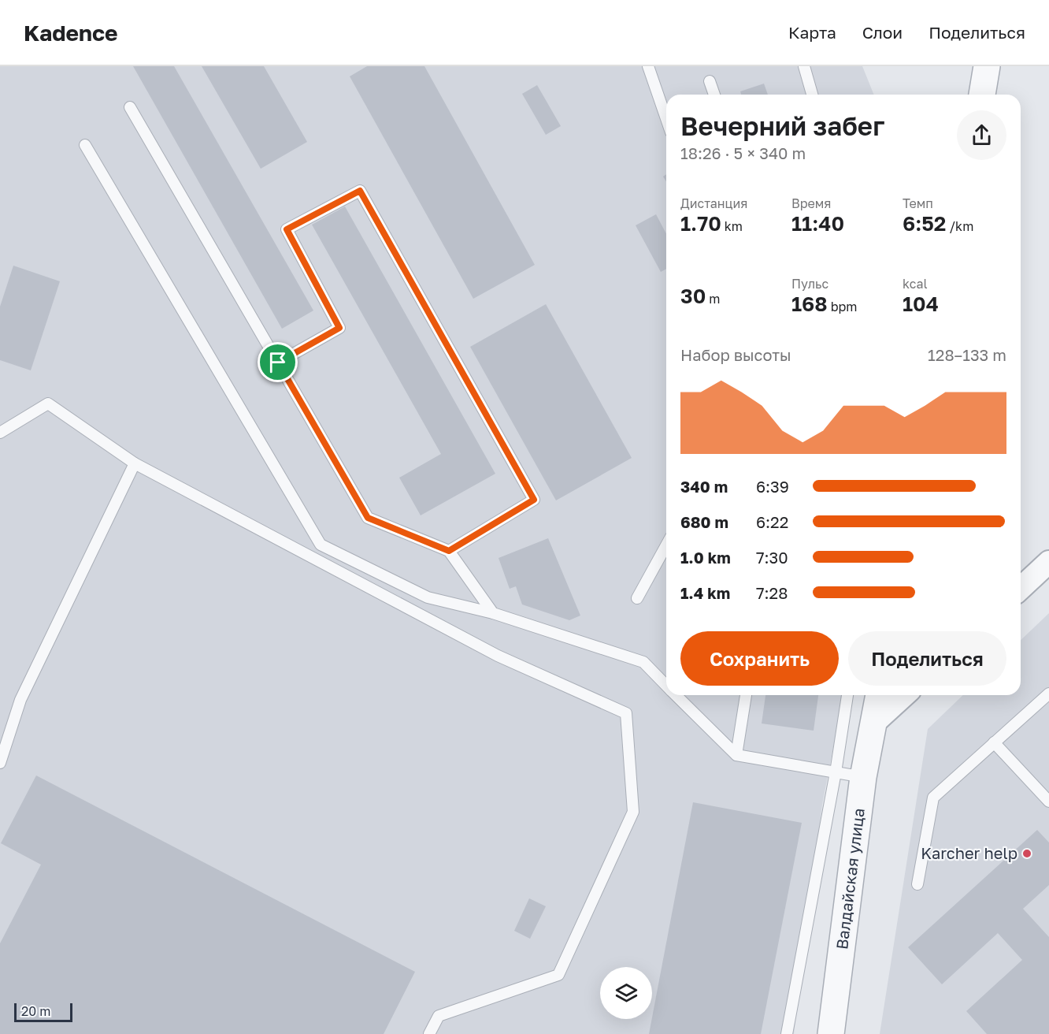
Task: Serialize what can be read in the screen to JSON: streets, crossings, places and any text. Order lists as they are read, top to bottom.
{
  "streets": {
    "street": ["Валдайская улица"]
  },
  "places": ["Karcher help"],
  "scale_bar": "20 m",
  "page": {
    "header": "Kadence",
    "nav": ["Карта", "Слои", "Поделиться"],
    "heading": ["Вечерний забег", "18:26 · 5 × 340 m"],
    "stats": [
      ["Дистанция", "1.70 km"],
      ["Время", "11:40"],
      ["Темп", "6:52 /km"],
      ["30 m"],
      ["Пульс", "168 bpm"],
      ["kcal", "104"]
    ],
    "chart": ["Набор высоты", "128–133 m"],
    "list": [
      {
        "name": "340 m",
        "note": "6:39"
      },
      {
        "name": "680 m",
        "note": "6:22"
      },
      {
        "name": "1.0 km",
        "note": "7:30"
      },
      {
        "name": "1.4 km",
        "note": "7:28"
      }
    ],
    "buttons": ["Сохранить", "Поделиться"],
    "scale": "20 m"
  }
}
